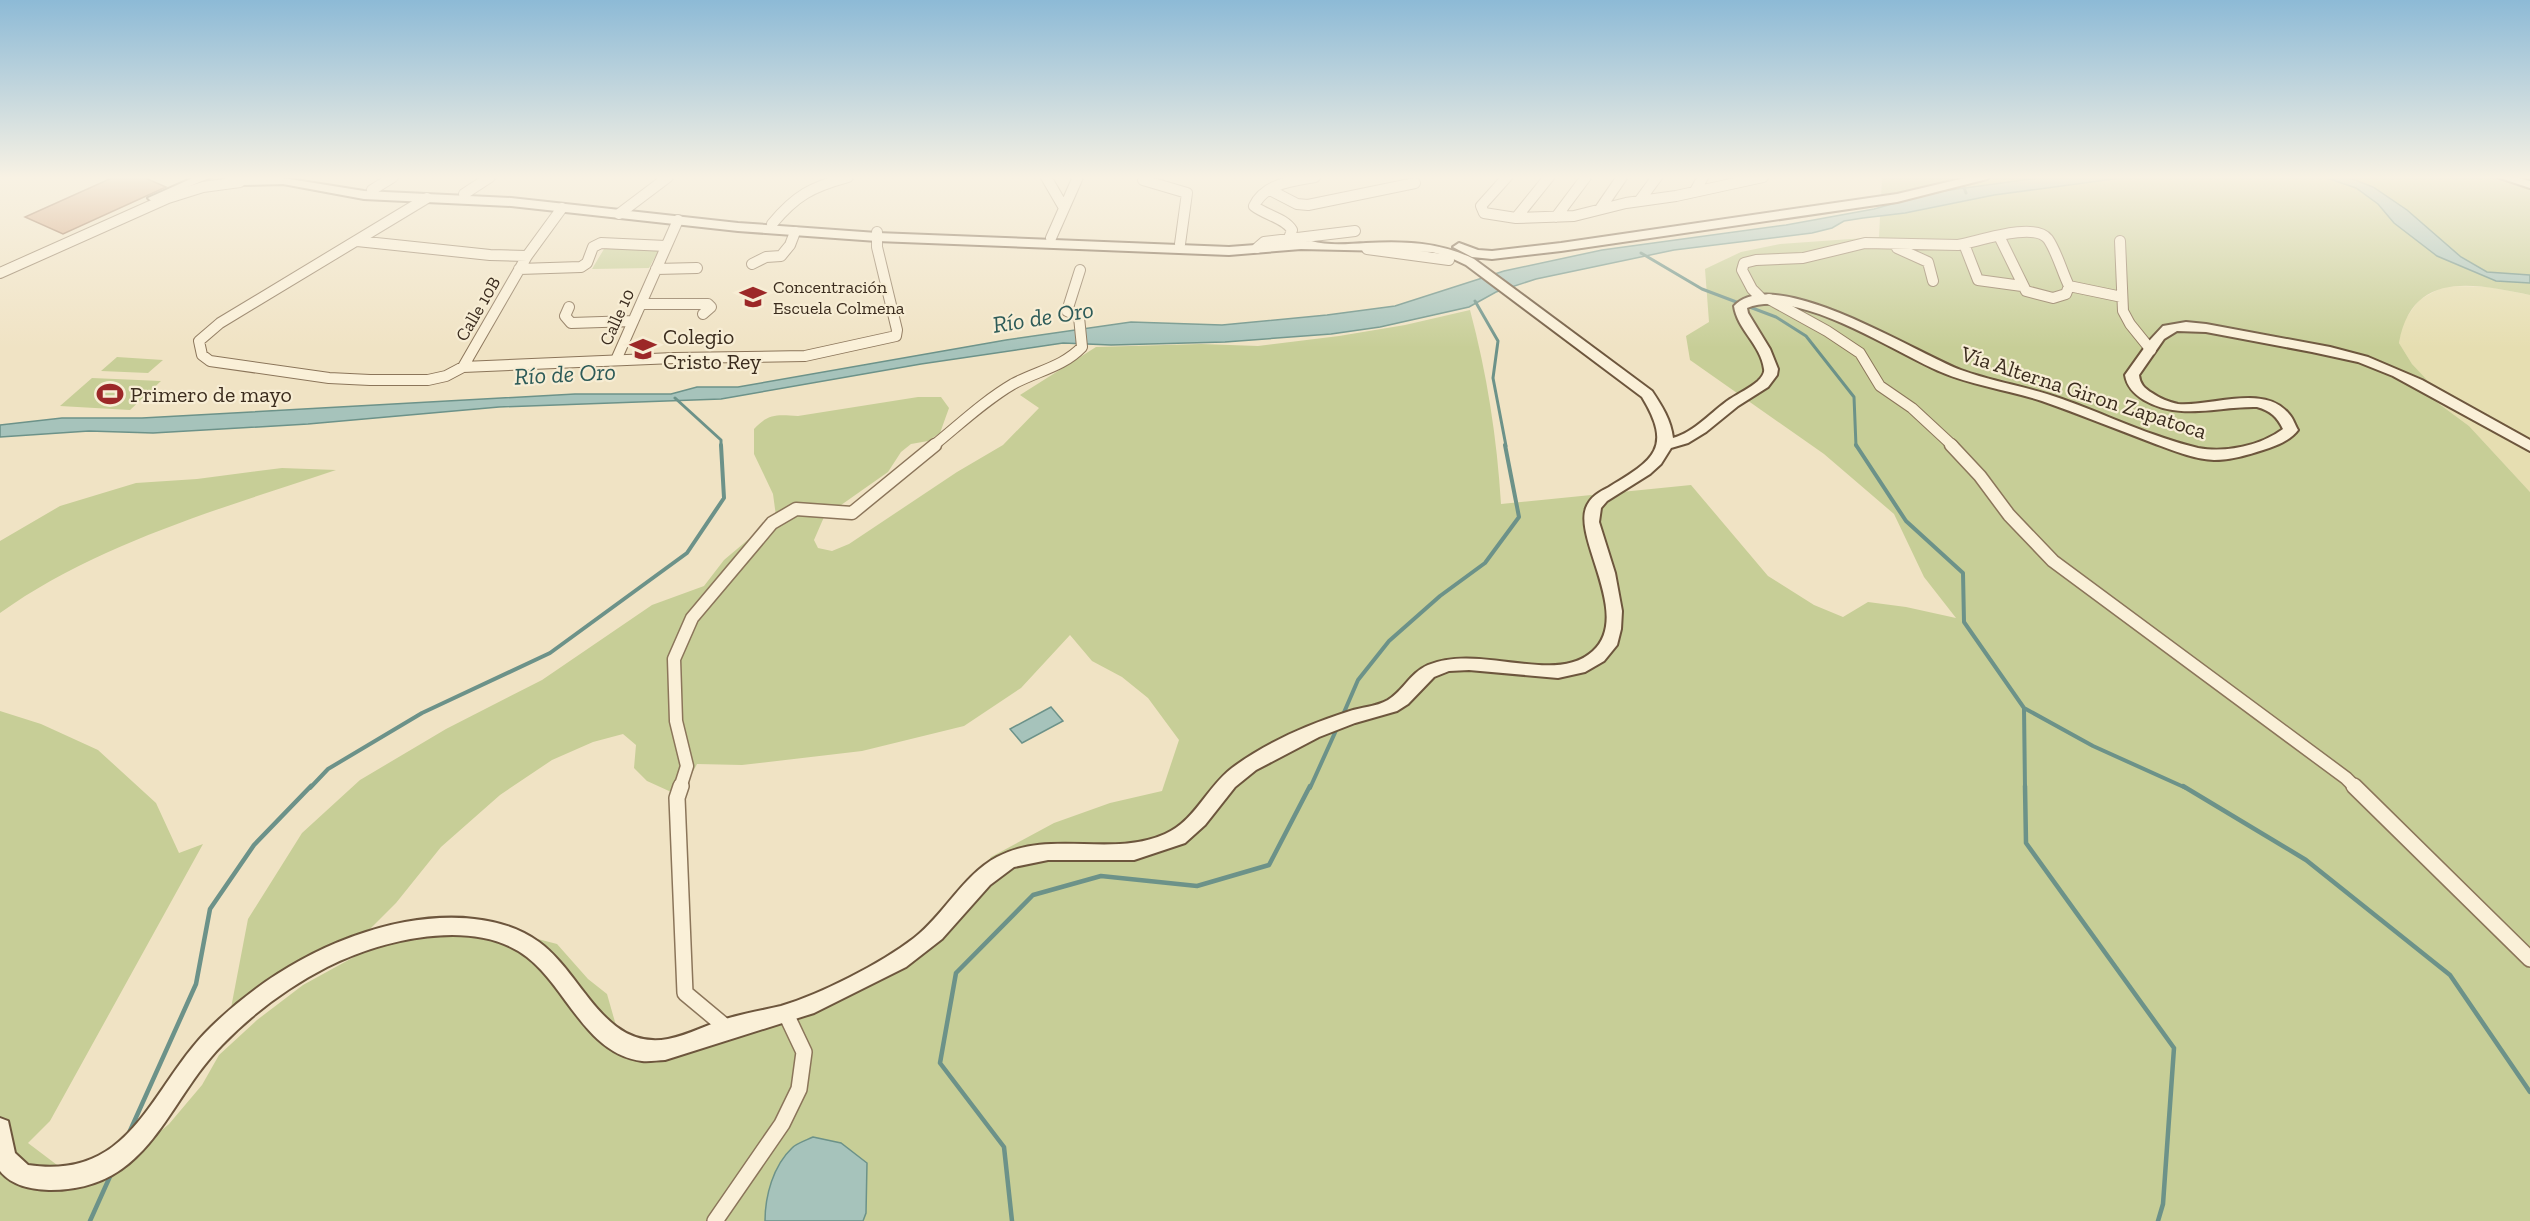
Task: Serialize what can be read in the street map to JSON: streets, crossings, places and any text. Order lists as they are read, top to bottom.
{
  "streets": {
    "street": ["Calle 10B", "Calle 10", "Vía Alterna Giron Zapatoca"]
  },
  "water": ["Río de Oro"],
  "places": {
    "school or university": ["Concentración Escuela Colmena", "Colegio Cristo Rey"],
    "sports": ["Primero de mayo"]
  }
}
